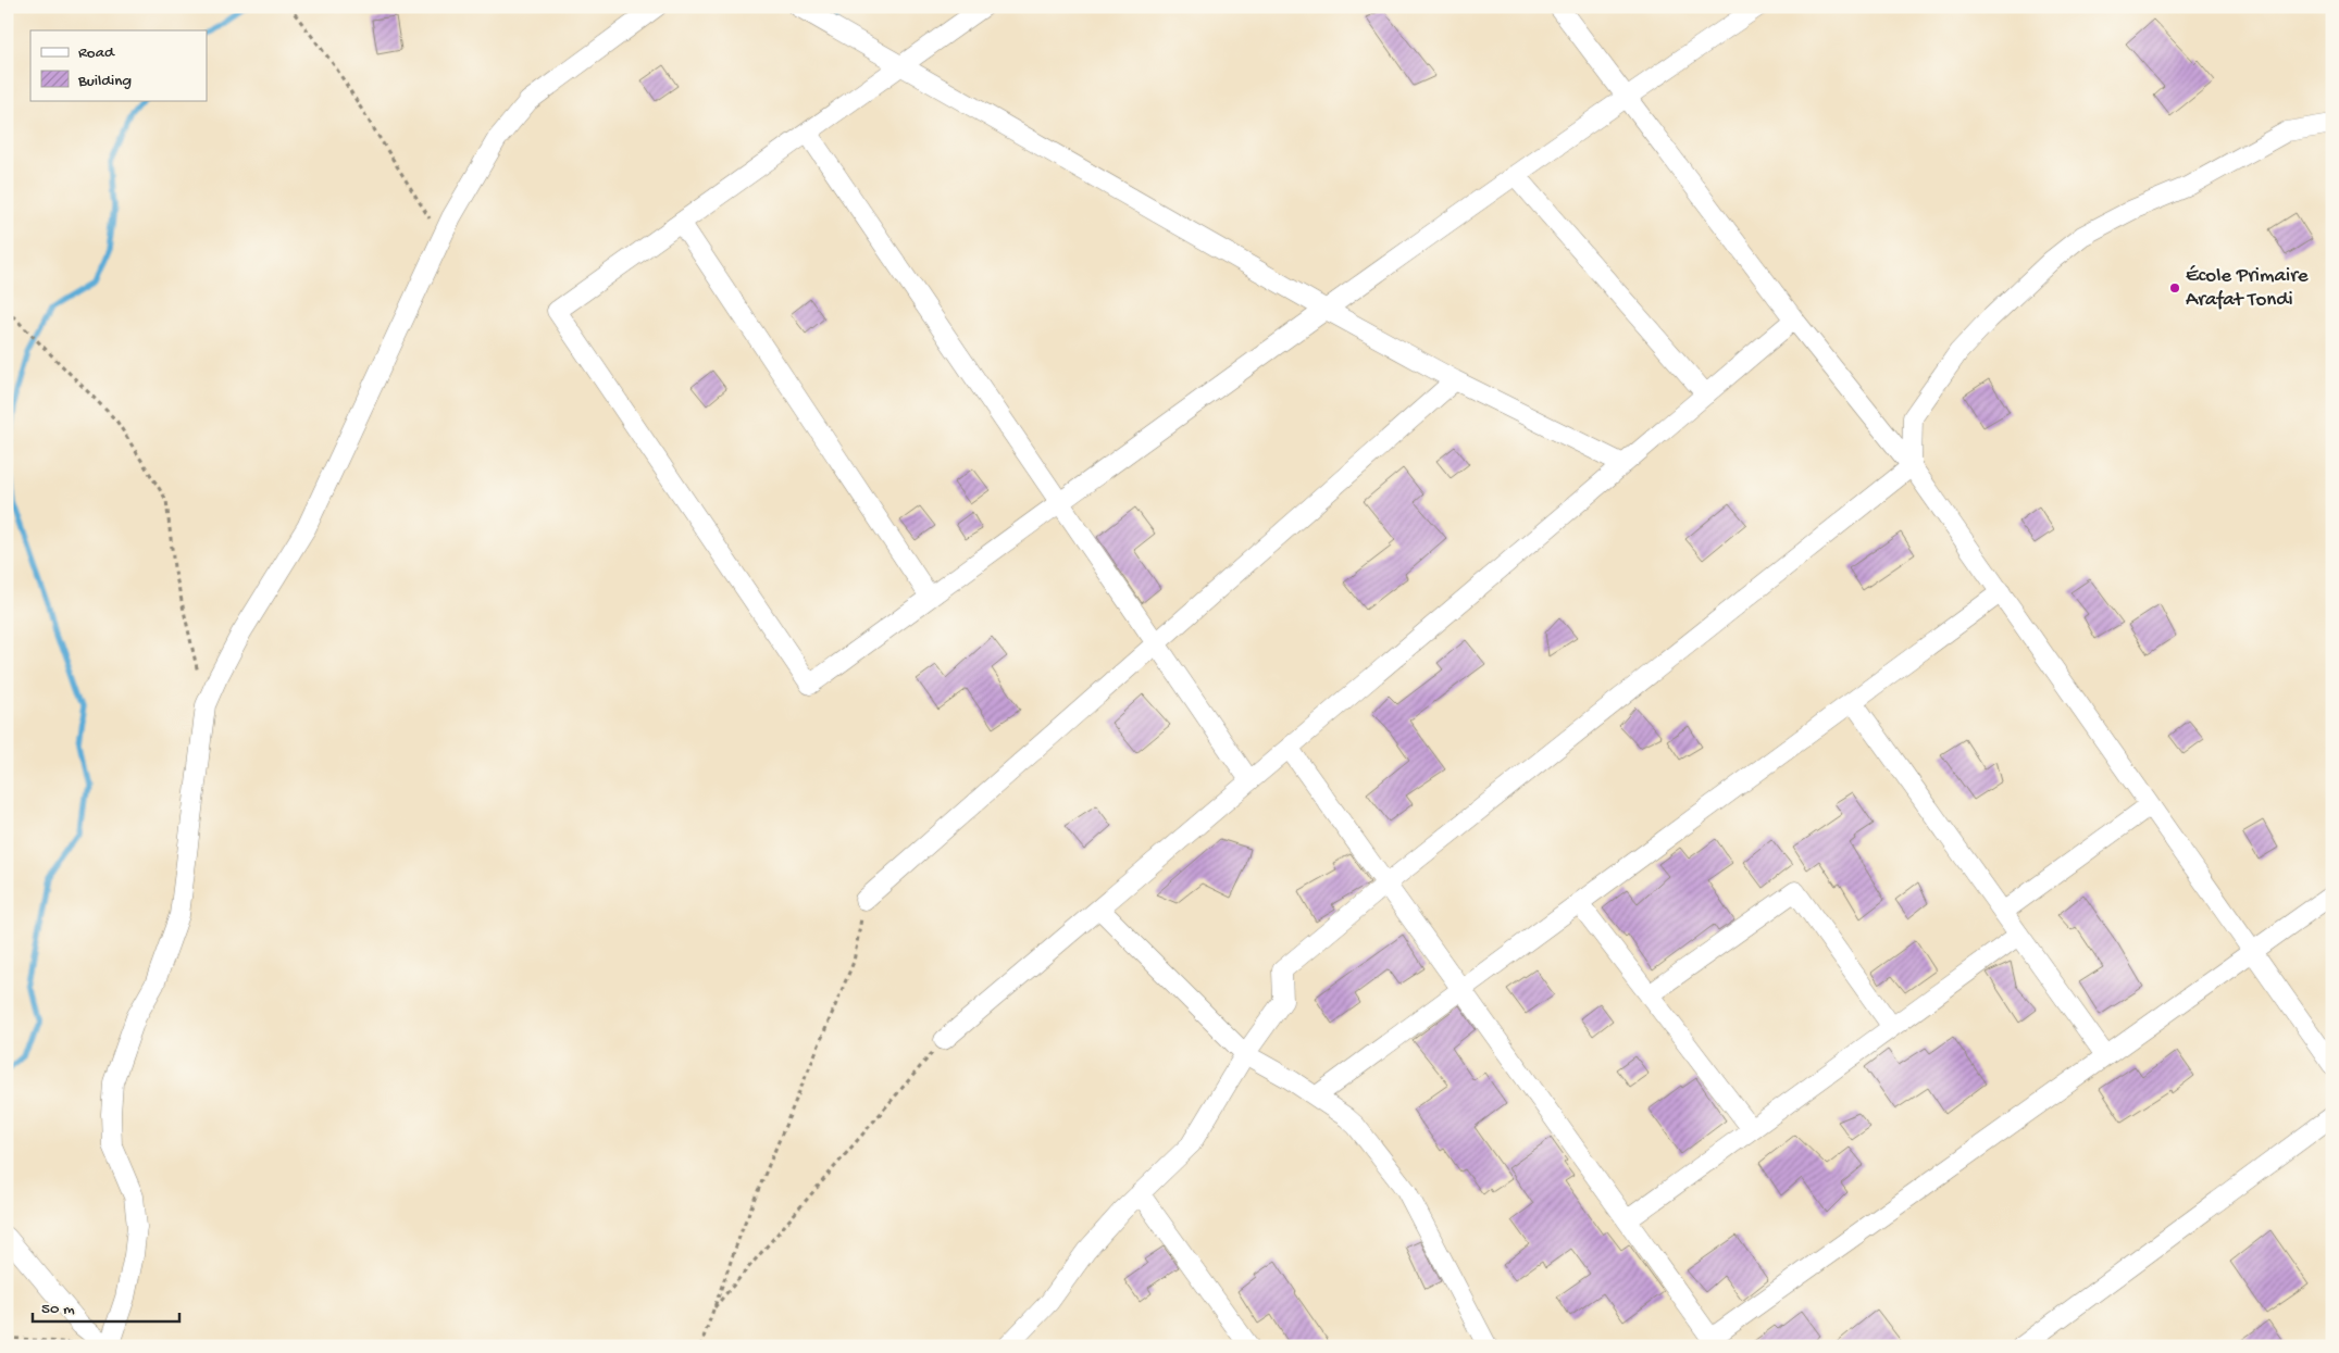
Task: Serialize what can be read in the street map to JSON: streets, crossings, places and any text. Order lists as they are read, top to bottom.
{
  "places": ["École Primaire Arafat Tondi"],
  "legend": ["Road", "Building"],
  "scale_bar": "50 m"
}
